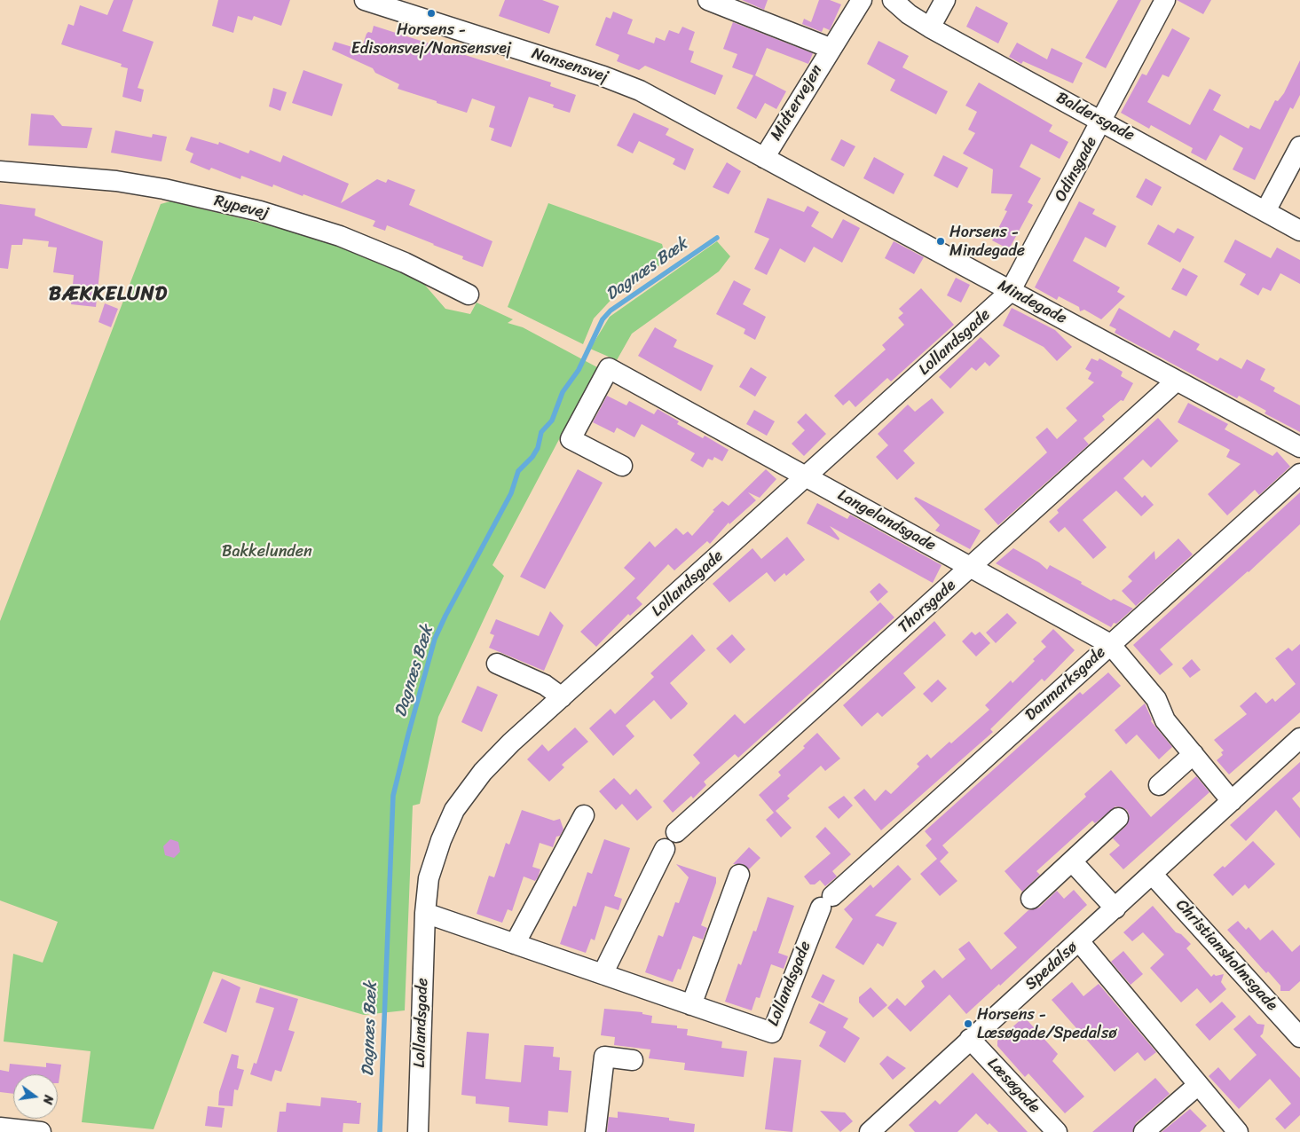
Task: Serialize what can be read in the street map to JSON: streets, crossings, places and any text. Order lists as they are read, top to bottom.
{
  "streets": {
    "street": [
      "Nansensvej",
      "Midtervejen",
      "Baldersgade",
      "Odinsgade",
      "Rypevej",
      "Mindegade",
      "Lollandsgade",
      "Langelandsgade",
      "Thorsgade",
      "Danmarksgade",
      "Christiansholmsgade",
      "Spedalsø",
      "Læsøgade"
    ]
  },
  "crossings": [
    ["Nansensvej", "Midtervejen"],
    ["Nansensvej", "Mindegade"],
    ["Midtervejen", "Mindegade"],
    ["Baldersgade", "Odinsgade"],
    ["Odinsgade", "Mindegade"],
    ["Odinsgade", "Lollandsgade"],
    ["Mindegade", "Lollandsgade"],
    ["Mindegade", "Thorsgade"],
    ["Lollandsgade", "Langelandsgade"],
    ["Lollandsgade", "Danmarksgade"],
    ["Langelandsgade", "Thorsgade"],
    ["Langelandsgade", "Danmarksgade"],
    ["Langelandsgade", "Spedalsø"],
    ["Christiansholmsgade", "Spedalsø"],
    ["Spedalsø", "Læsøgade"]
  ],
  "districts": ["BÆKKELUND"],
  "water": ["Dagnæs Bæk"],
  "parks": ["Bakkelunden"],
  "places": ["Horsens - Edisonsvej/Nansensvej", "Horsens - Mindegade", "Horsens - Læsøgade/Spedalsø"],
  "north": "right"
}
